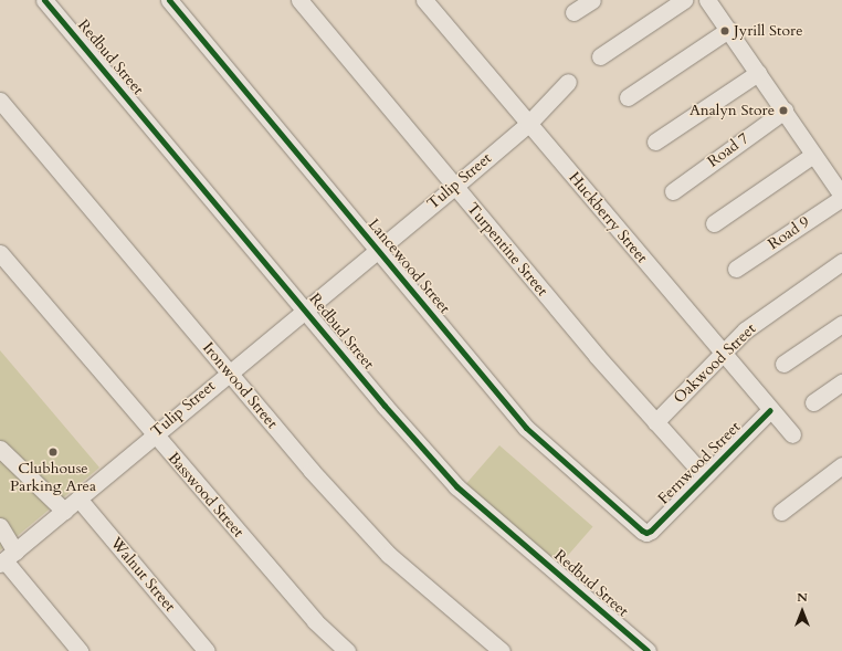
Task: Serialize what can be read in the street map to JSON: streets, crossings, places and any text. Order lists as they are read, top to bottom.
{
  "streets": {
    "street": [
      "Redbud Street",
      "Road 7",
      "Tulip Street",
      "Huckberry Street",
      "Road 9",
      "Turpentine Street",
      "Lancewood Street",
      "Oakwood Street",
      "Ironwood Street",
      "Fernwood Street",
      "Basswood Street",
      "Walnut Street"
    ]
  },
  "crossings": [
    ["Redbud Street", "Tulip Street"],
    ["Tulip Street", "Huckberry Street"],
    ["Tulip Street", "Turpentine Street"],
    ["Tulip Street", "Lancewood Street"],
    ["Tulip Street", "Ironwood Street"],
    ["Tulip Street", "Basswood Street"],
    ["Tulip Street", "Walnut Street"],
    ["Huckberry Street", "Oakwood Street"],
    ["Huckberry Street", "Fernwood Street"],
    ["Turpentine Street", "Oakwood Street"],
    ["Turpentine Street", "Fernwood Street"],
    ["Lancewood Street", "Fernwood Street"]
  ],
  "places": ["Jyrill Store", "Analyn Store", "Clubhouse Parking Area"],
  "north": "top"
}
